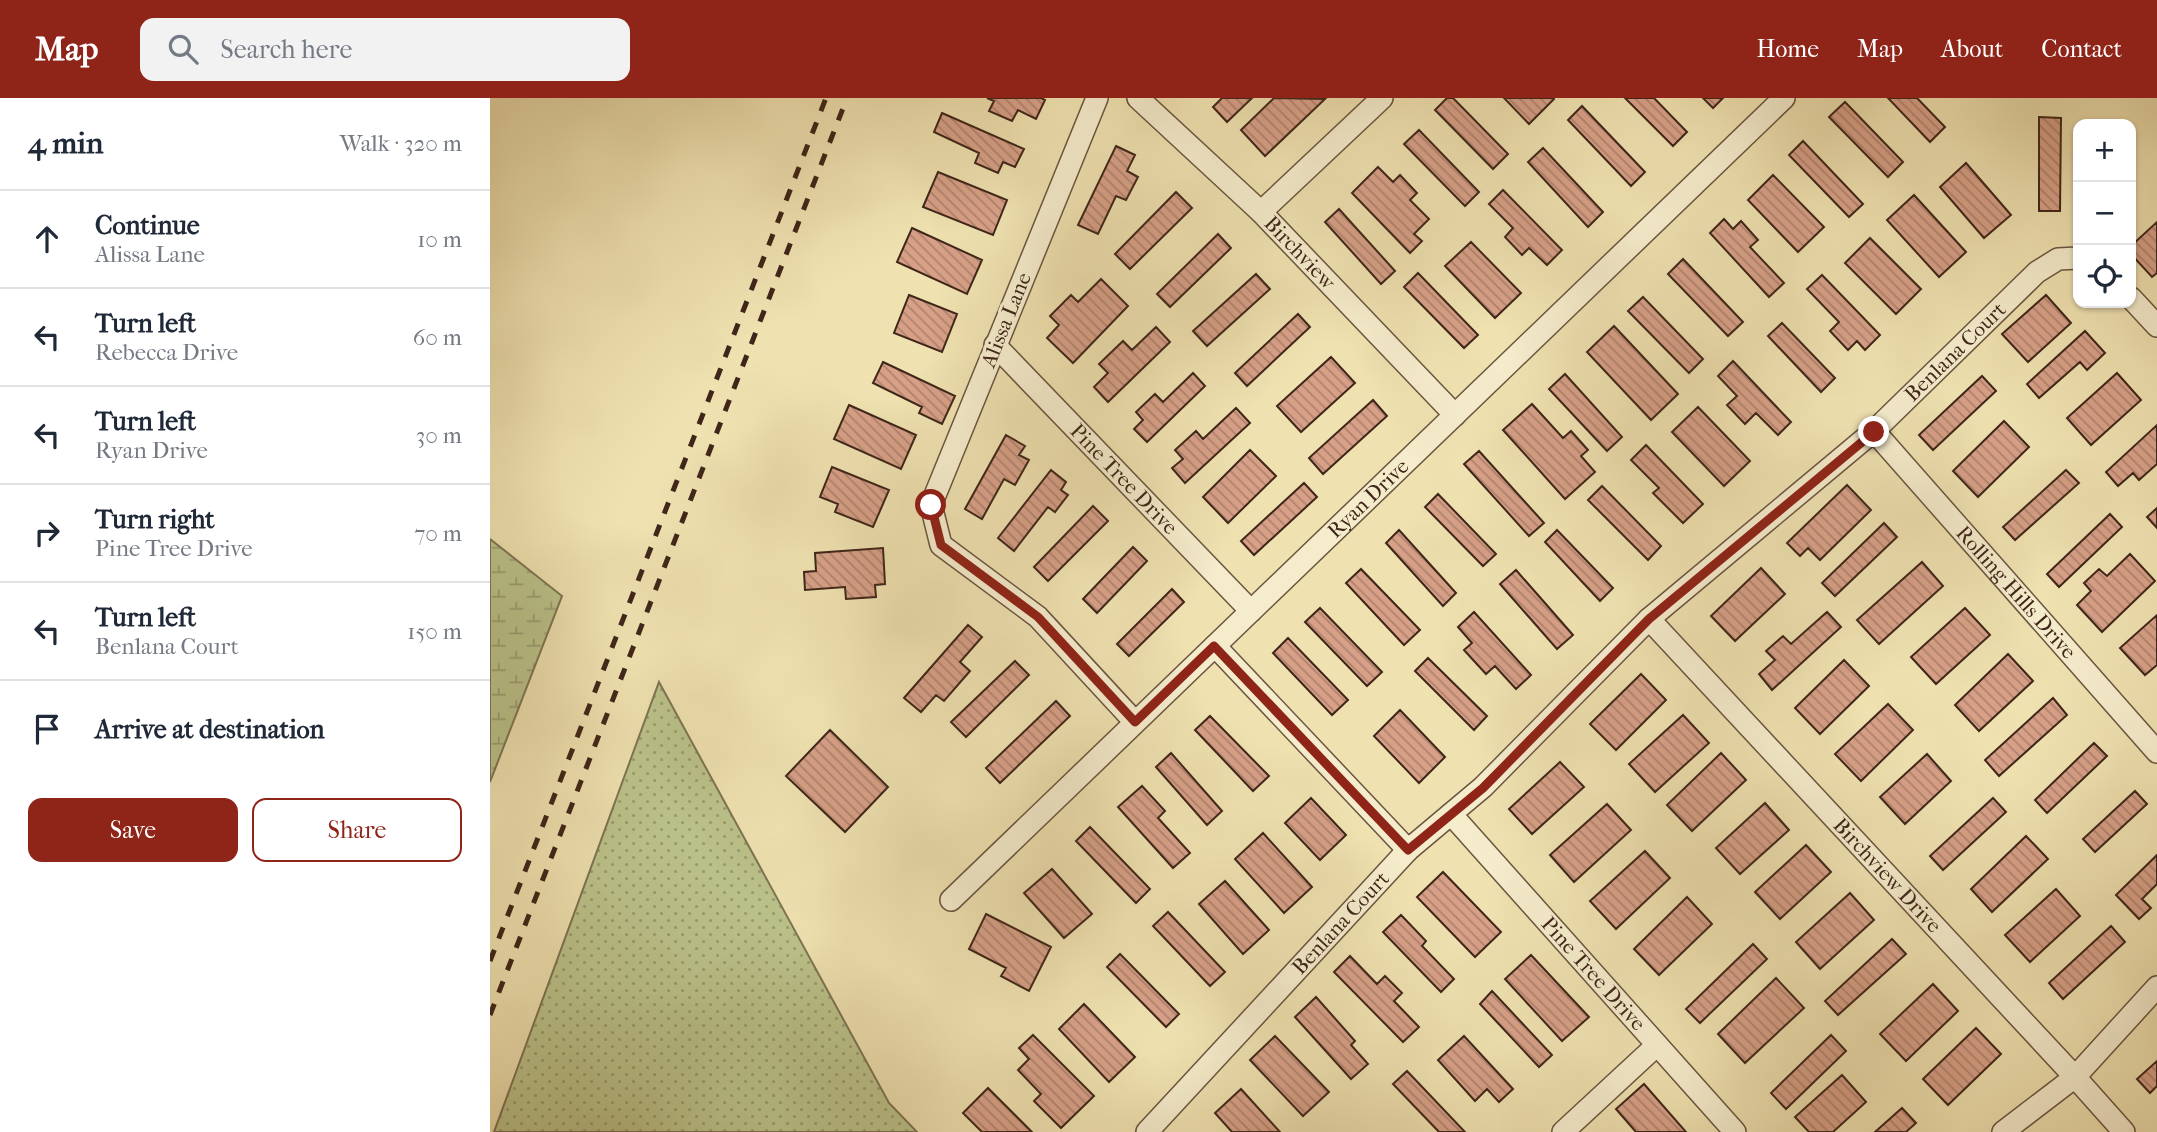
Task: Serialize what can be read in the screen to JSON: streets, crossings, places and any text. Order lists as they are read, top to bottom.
{
  "streets": {
    "street": [
      "Birchview",
      "Alissa Lane",
      "Benlana Court",
      "Pine Tree Drive",
      "Ryan Drive",
      "Rolling Hills Drive",
      "Birchview Drive"
    ]
  },
  "crossings": [
    ["Birchview", "Ryan Drive"],
    ["Alissa Lane", "Pine Tree Drive"],
    ["Alissa Lane", "Ryan Drive"],
    ["Benlana Court", "Pine Tree Drive"],
    ["Benlana Court", "Rolling Hills Drive"],
    ["Benlana Court", "Birchview Drive"],
    ["Pine Tree Drive", "Ryan Drive"]
  ],
  "page": {
    "header": "Map",
    "search": "Search here",
    "nav": [
      "Home",
      "Map",
      "About",
      "Contact"
    ],
    "heading": ["4 min", "Walk · 320 m"],
    "map_buttons": ["+", "−"],
    "list": [
      ["Continue", "Alissa Lane", "10 m"],
      ["Turn left", "Rebecca Drive", "60 m"],
      ["Turn left", "Ryan Drive", "30 m"],
      ["Turn right", "Pine Tree Drive", "70 m"],
      ["Turn left", "Benlana Court", "150 m"],
      "Arrive at destination"
    ],
    "buttons": ["Save", "Share"]
  }
}
